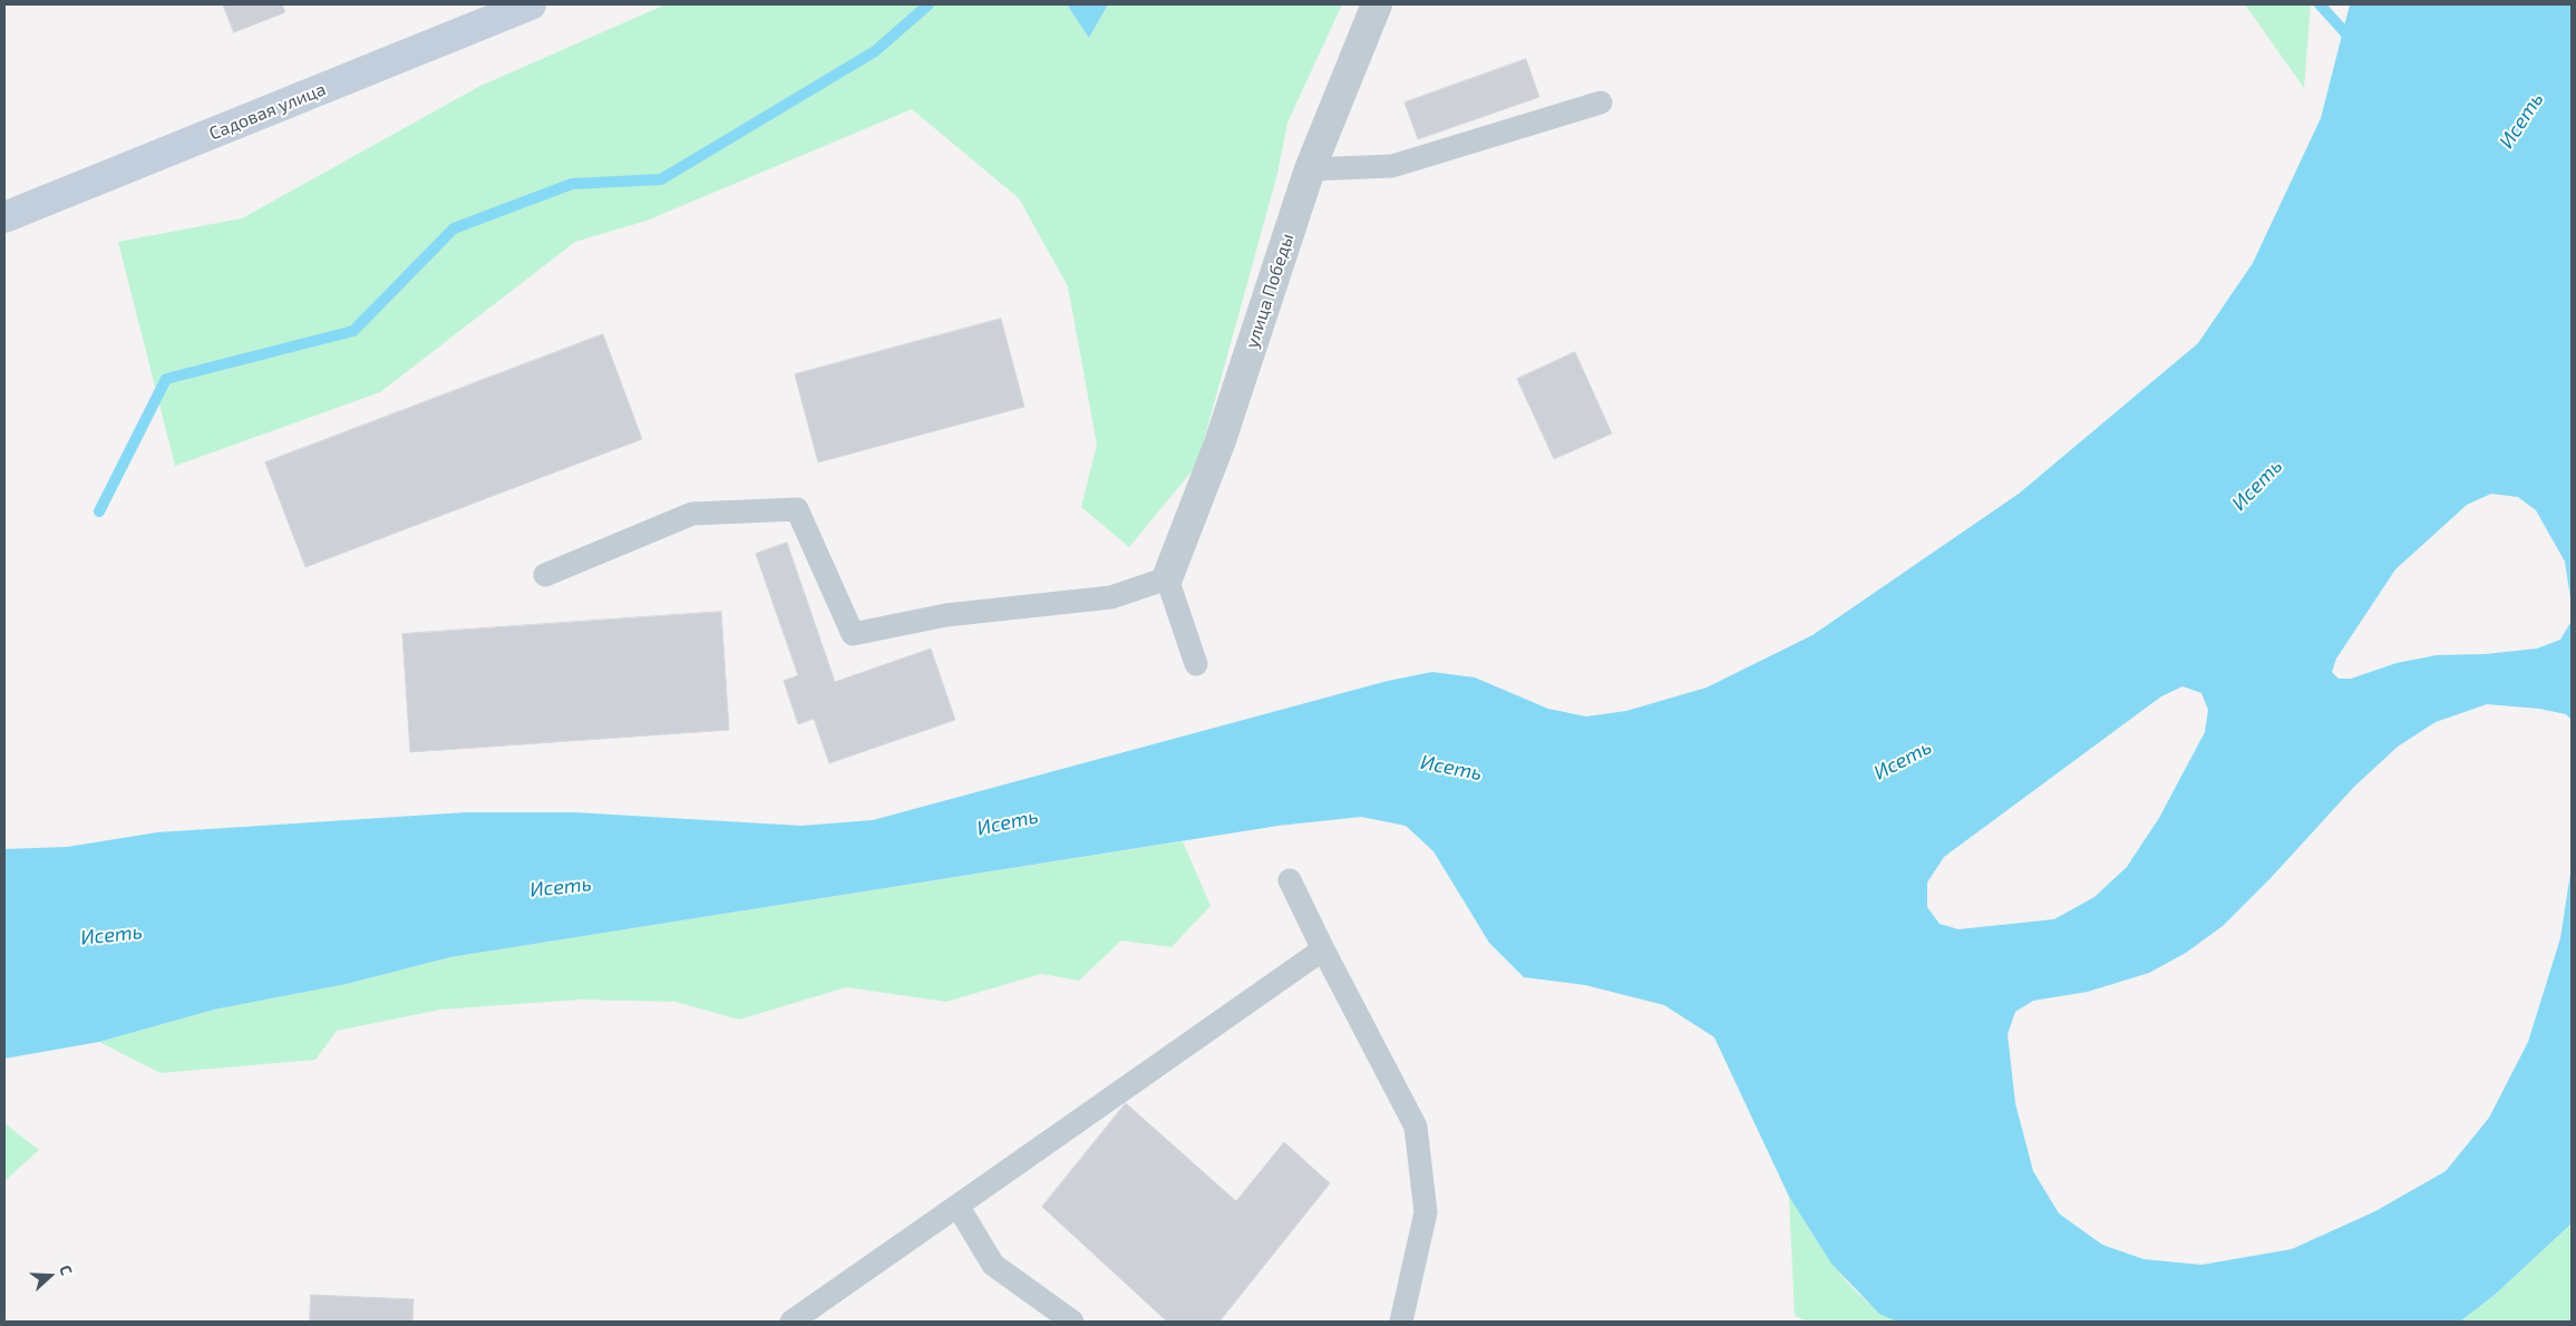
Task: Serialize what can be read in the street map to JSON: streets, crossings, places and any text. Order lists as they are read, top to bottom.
{
  "streets": {
    "main road": ["Садовая улица"],
    "street": ["улица Победы"]
  },
  "water": ["Исеть"],
  "north": "right"
}
